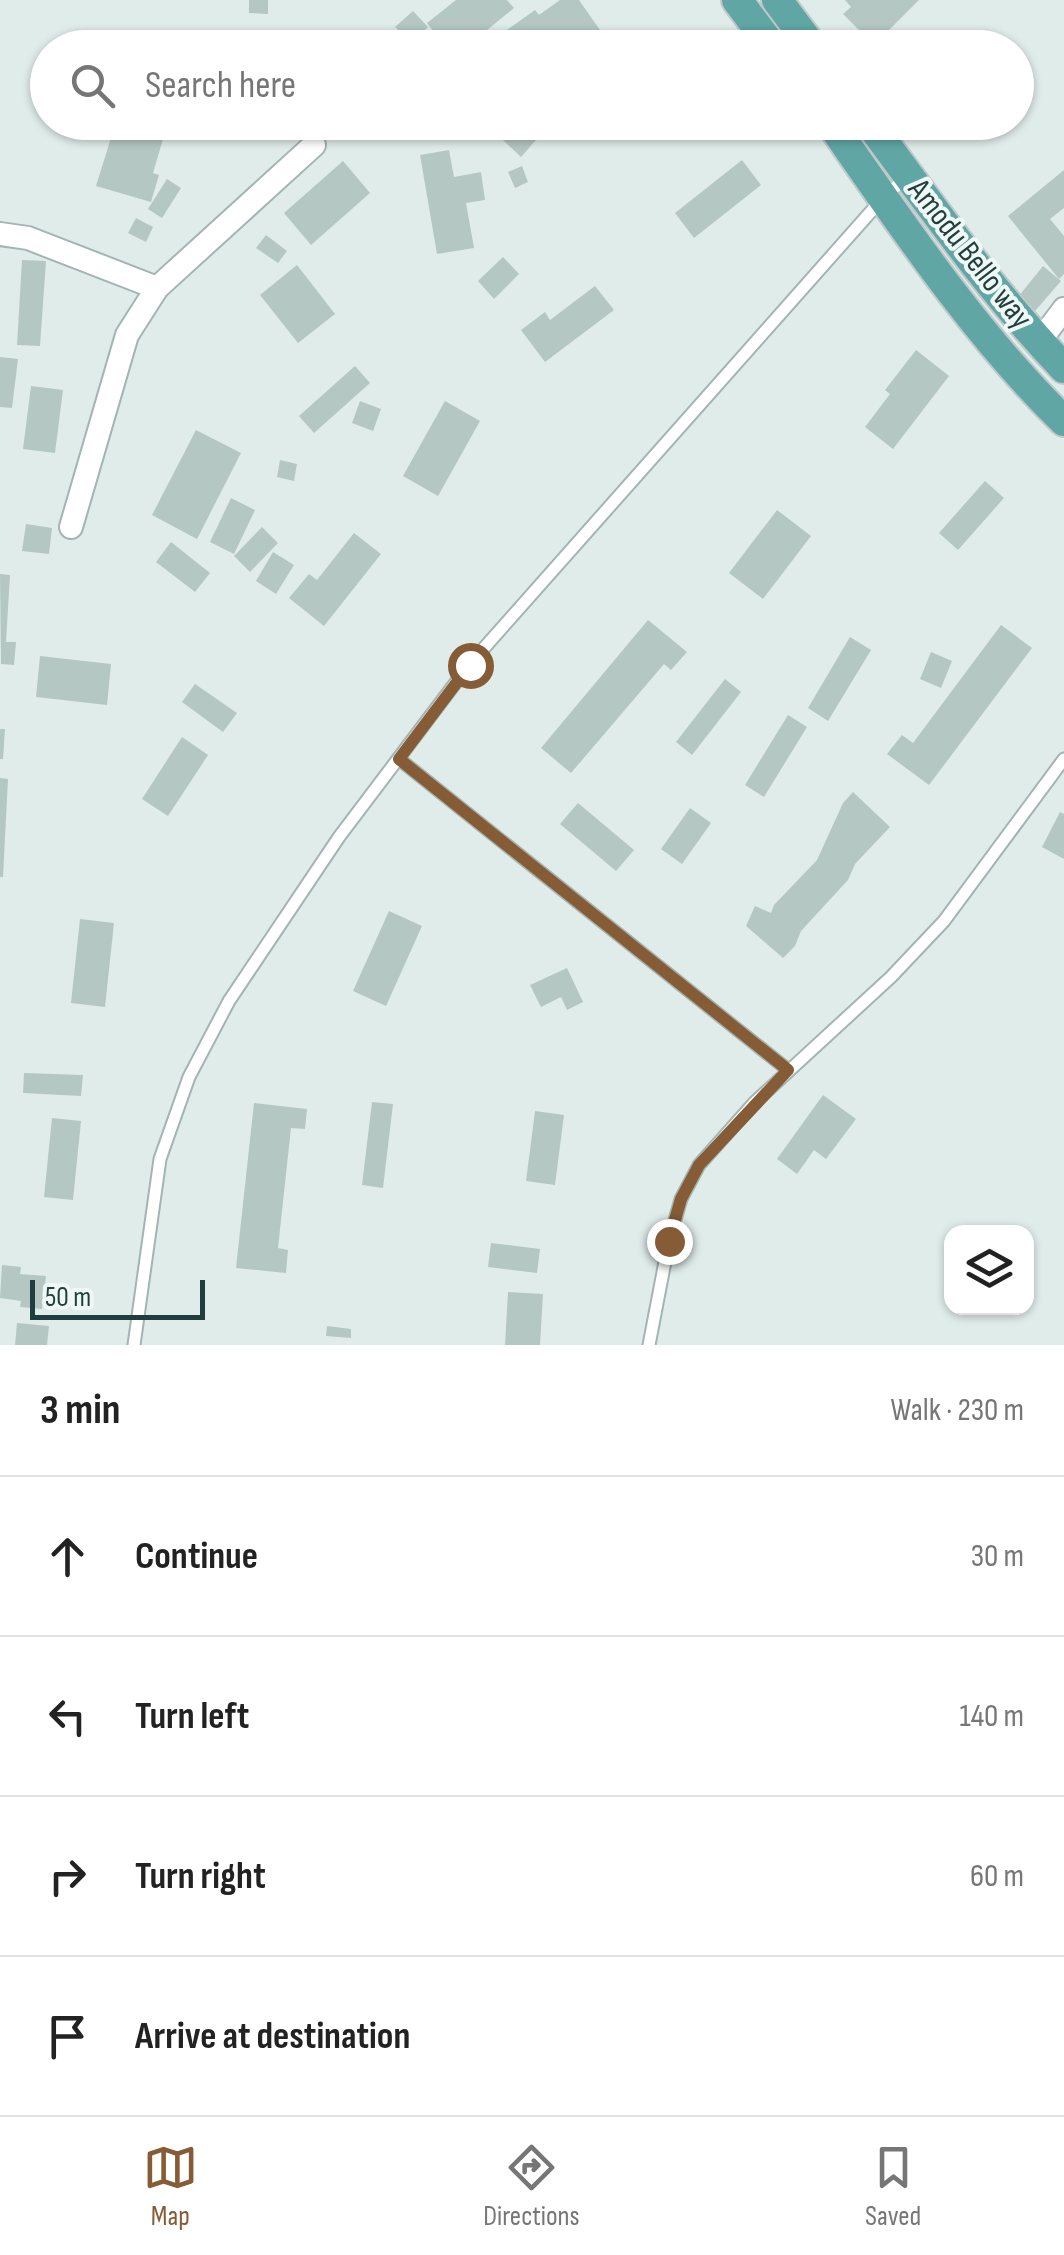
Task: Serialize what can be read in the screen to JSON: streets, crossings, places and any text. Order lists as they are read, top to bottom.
{
  "streets": {
    "main road": ["Amodu Bello way"]
  },
  "scale_bar": "50 m",
  "page": {
    "search": "Search here",
    "scale": "50 m",
    "heading": ["3 min", "Walk · 230 m"],
    "list": [
      ["Continue", "30 m"],
      ["Turn left", "140 m"],
      ["Turn right", "60 m"],
      "Arrive at destination"
    ],
    "nav": ["Map", "Directions", "Saved"]
  }
}
